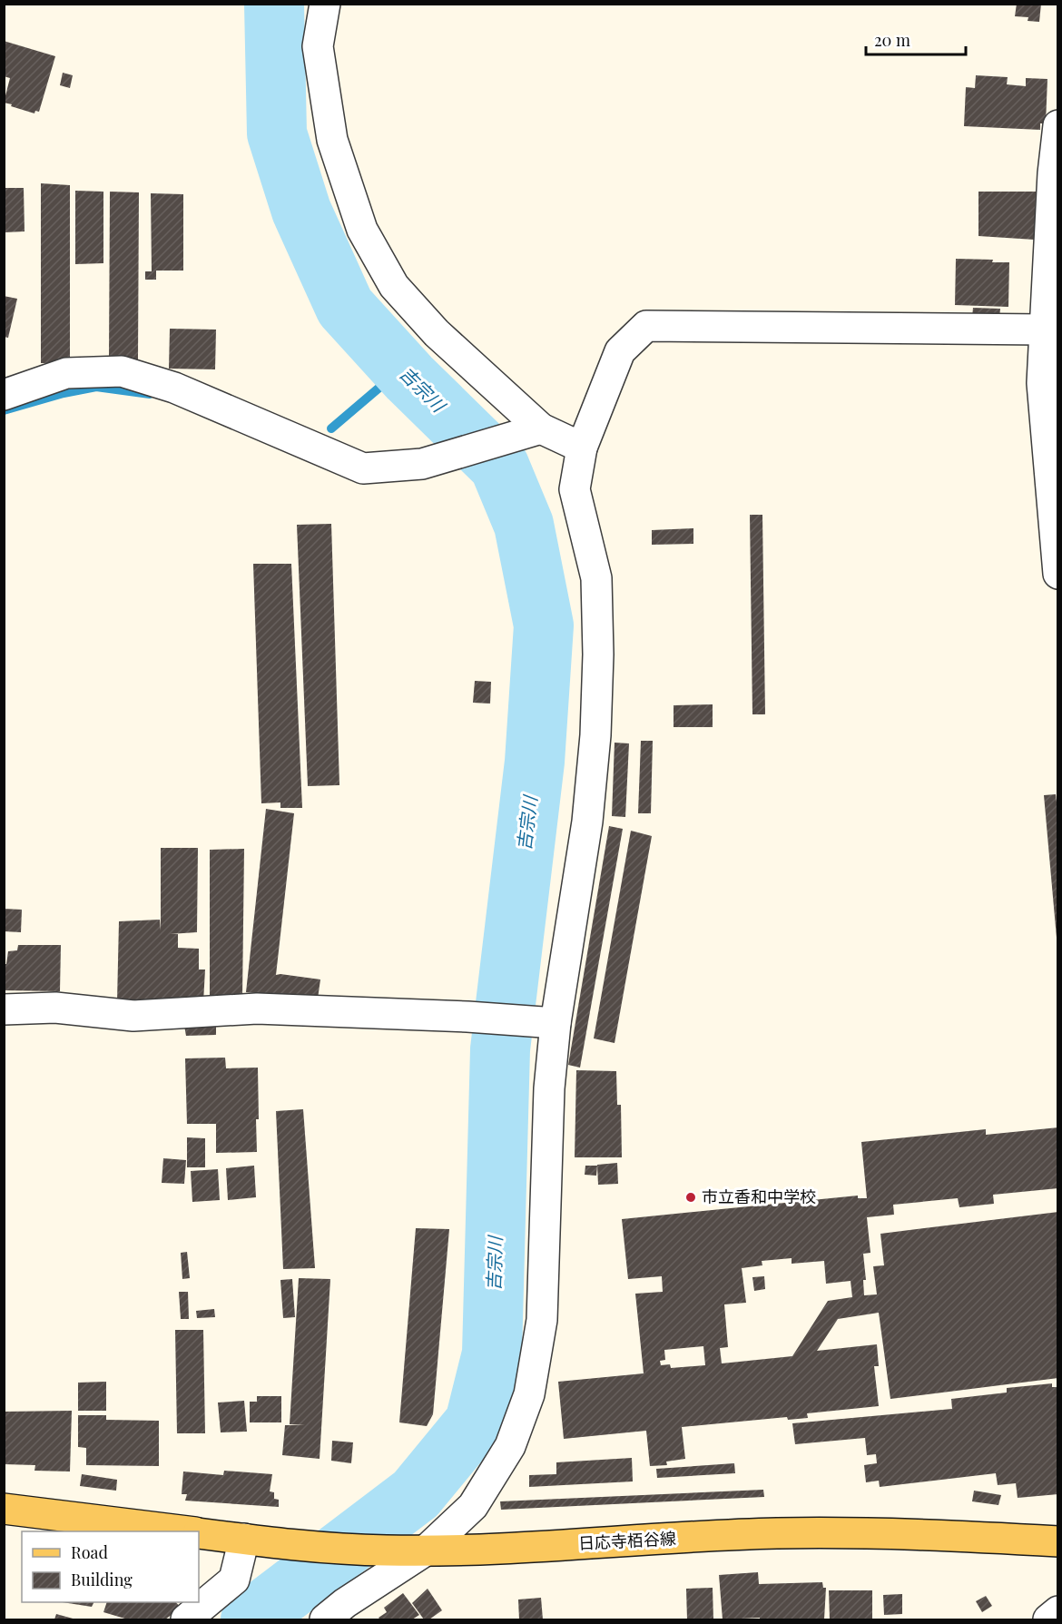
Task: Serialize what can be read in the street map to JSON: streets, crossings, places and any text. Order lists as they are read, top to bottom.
{
  "streets": {
    "main road": ["日応寺栢谷線"]
  },
  "water": ["吉宗川"],
  "places": ["市立香和中学校"],
  "legend": ["Road", "Building"],
  "scale_bar": "20 m"
}
